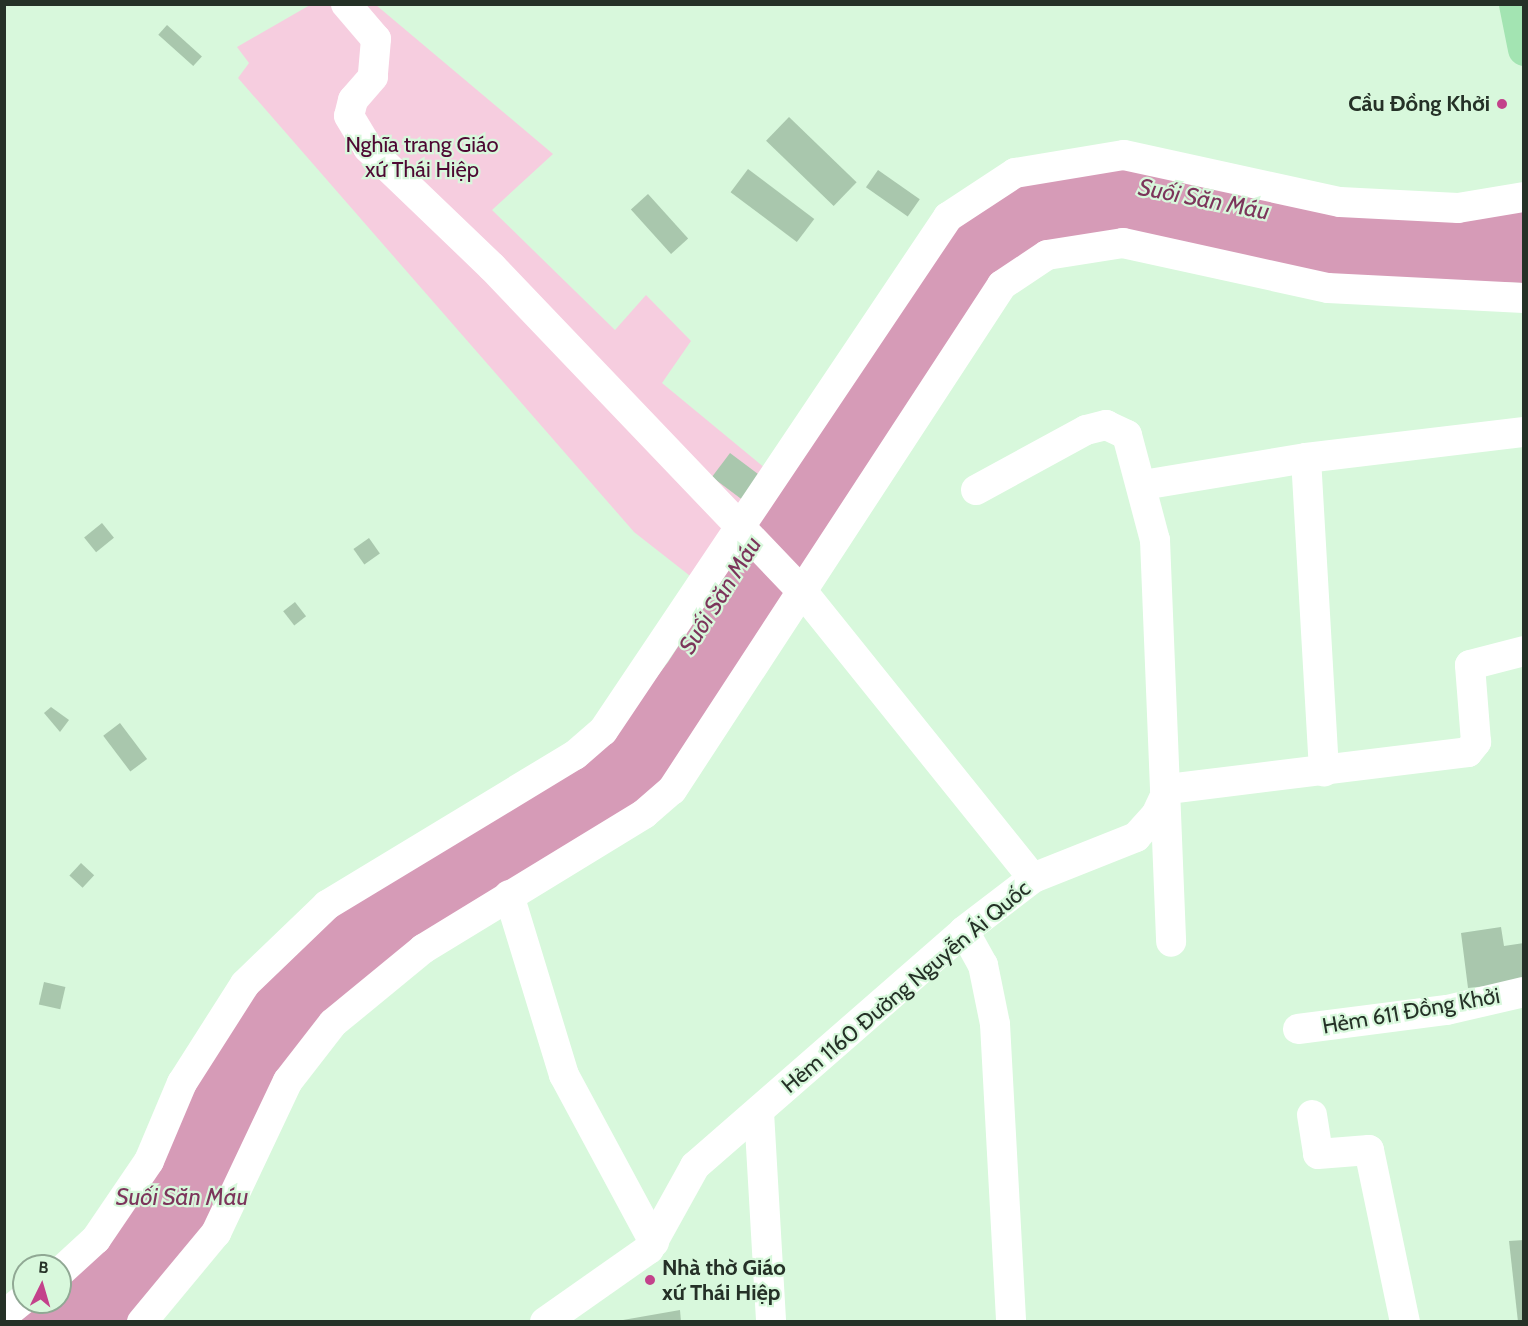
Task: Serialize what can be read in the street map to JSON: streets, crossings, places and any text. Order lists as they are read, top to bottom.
{
  "streets": {
    "street": ["Hẻm 1160 Đường Nguyễn Ái Quốc", "Hẻm 611 Đồng Khởi"]
  },
  "water": ["Suối Săn Máu"],
  "parks": ["Nghĩa trang Giáo xứ Thái Hiệp"],
  "places": ["Cầu Đồng Khởi", "Nhà thờ Giáo xứ Thái Hiệp"],
  "north": "top"
}
